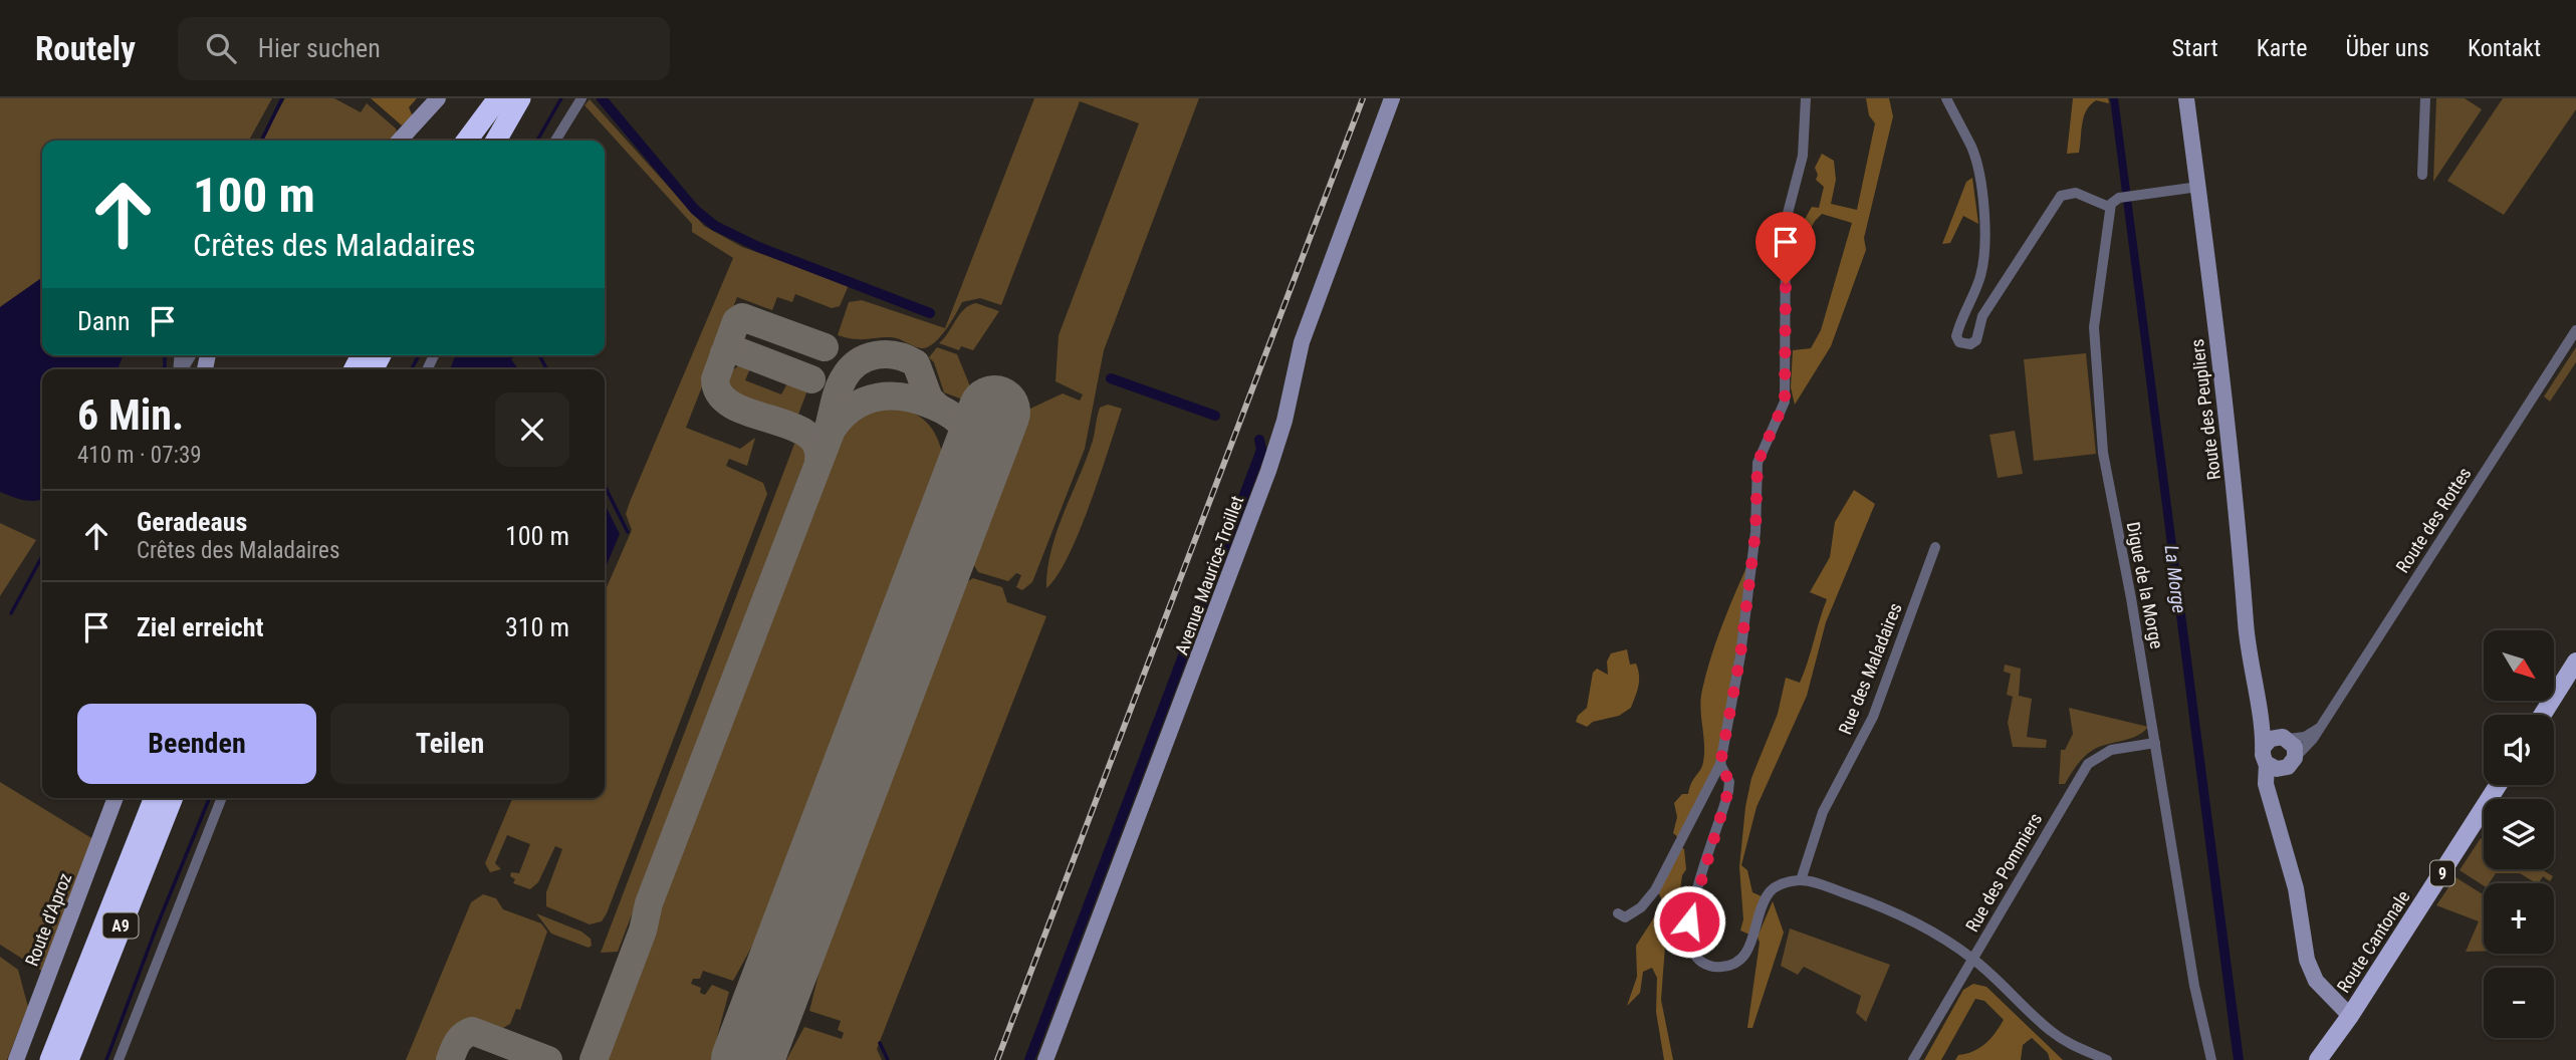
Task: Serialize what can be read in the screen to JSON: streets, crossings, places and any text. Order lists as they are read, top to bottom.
{
  "streets": {
    "highway": ["A9"],
    "main road": ["9", "Route Cantonale"],
    "street": [
      "Route des Peupliers",
      "Route des Rottes",
      "Avenue Maurice-Troillet",
      "Digue de la Morge",
      "Rue des Maladaires",
      "Rue des Pommiers",
      "Route d'Aproz"
    ]
  },
  "crossings": [
    ["Route des Peupliers", "Route des Rottes"],
    ["Route des Peupliers", "Route Cantonale"],
    ["Digue de la Morge", "Rue des Pommiers"]
  ],
  "water": ["La Morge"],
  "north": "bottom right",
  "page": {
    "header": "Routely",
    "search": "Hier suchen",
    "nav": [
      "Start",
      "Karte",
      "Über uns",
      "Kontakt"
    ],
    "turn": ["100 m", "Crêtes des Maladaires"],
    "then": "Dann",
    "heading": ["6 Min.", "410 m · 07:39"],
    "list": [
      {
        "name": "Geradeaus",
        "note": "Crêtes des Maladaires",
        "value": "100 m"
      },
      {
        "name": "Ziel erreicht",
        "value": "310 m"
      }
    ],
    "map_buttons": ["+", "−"],
    "buttons": ["Beenden", "Teilen"]
  }
}
